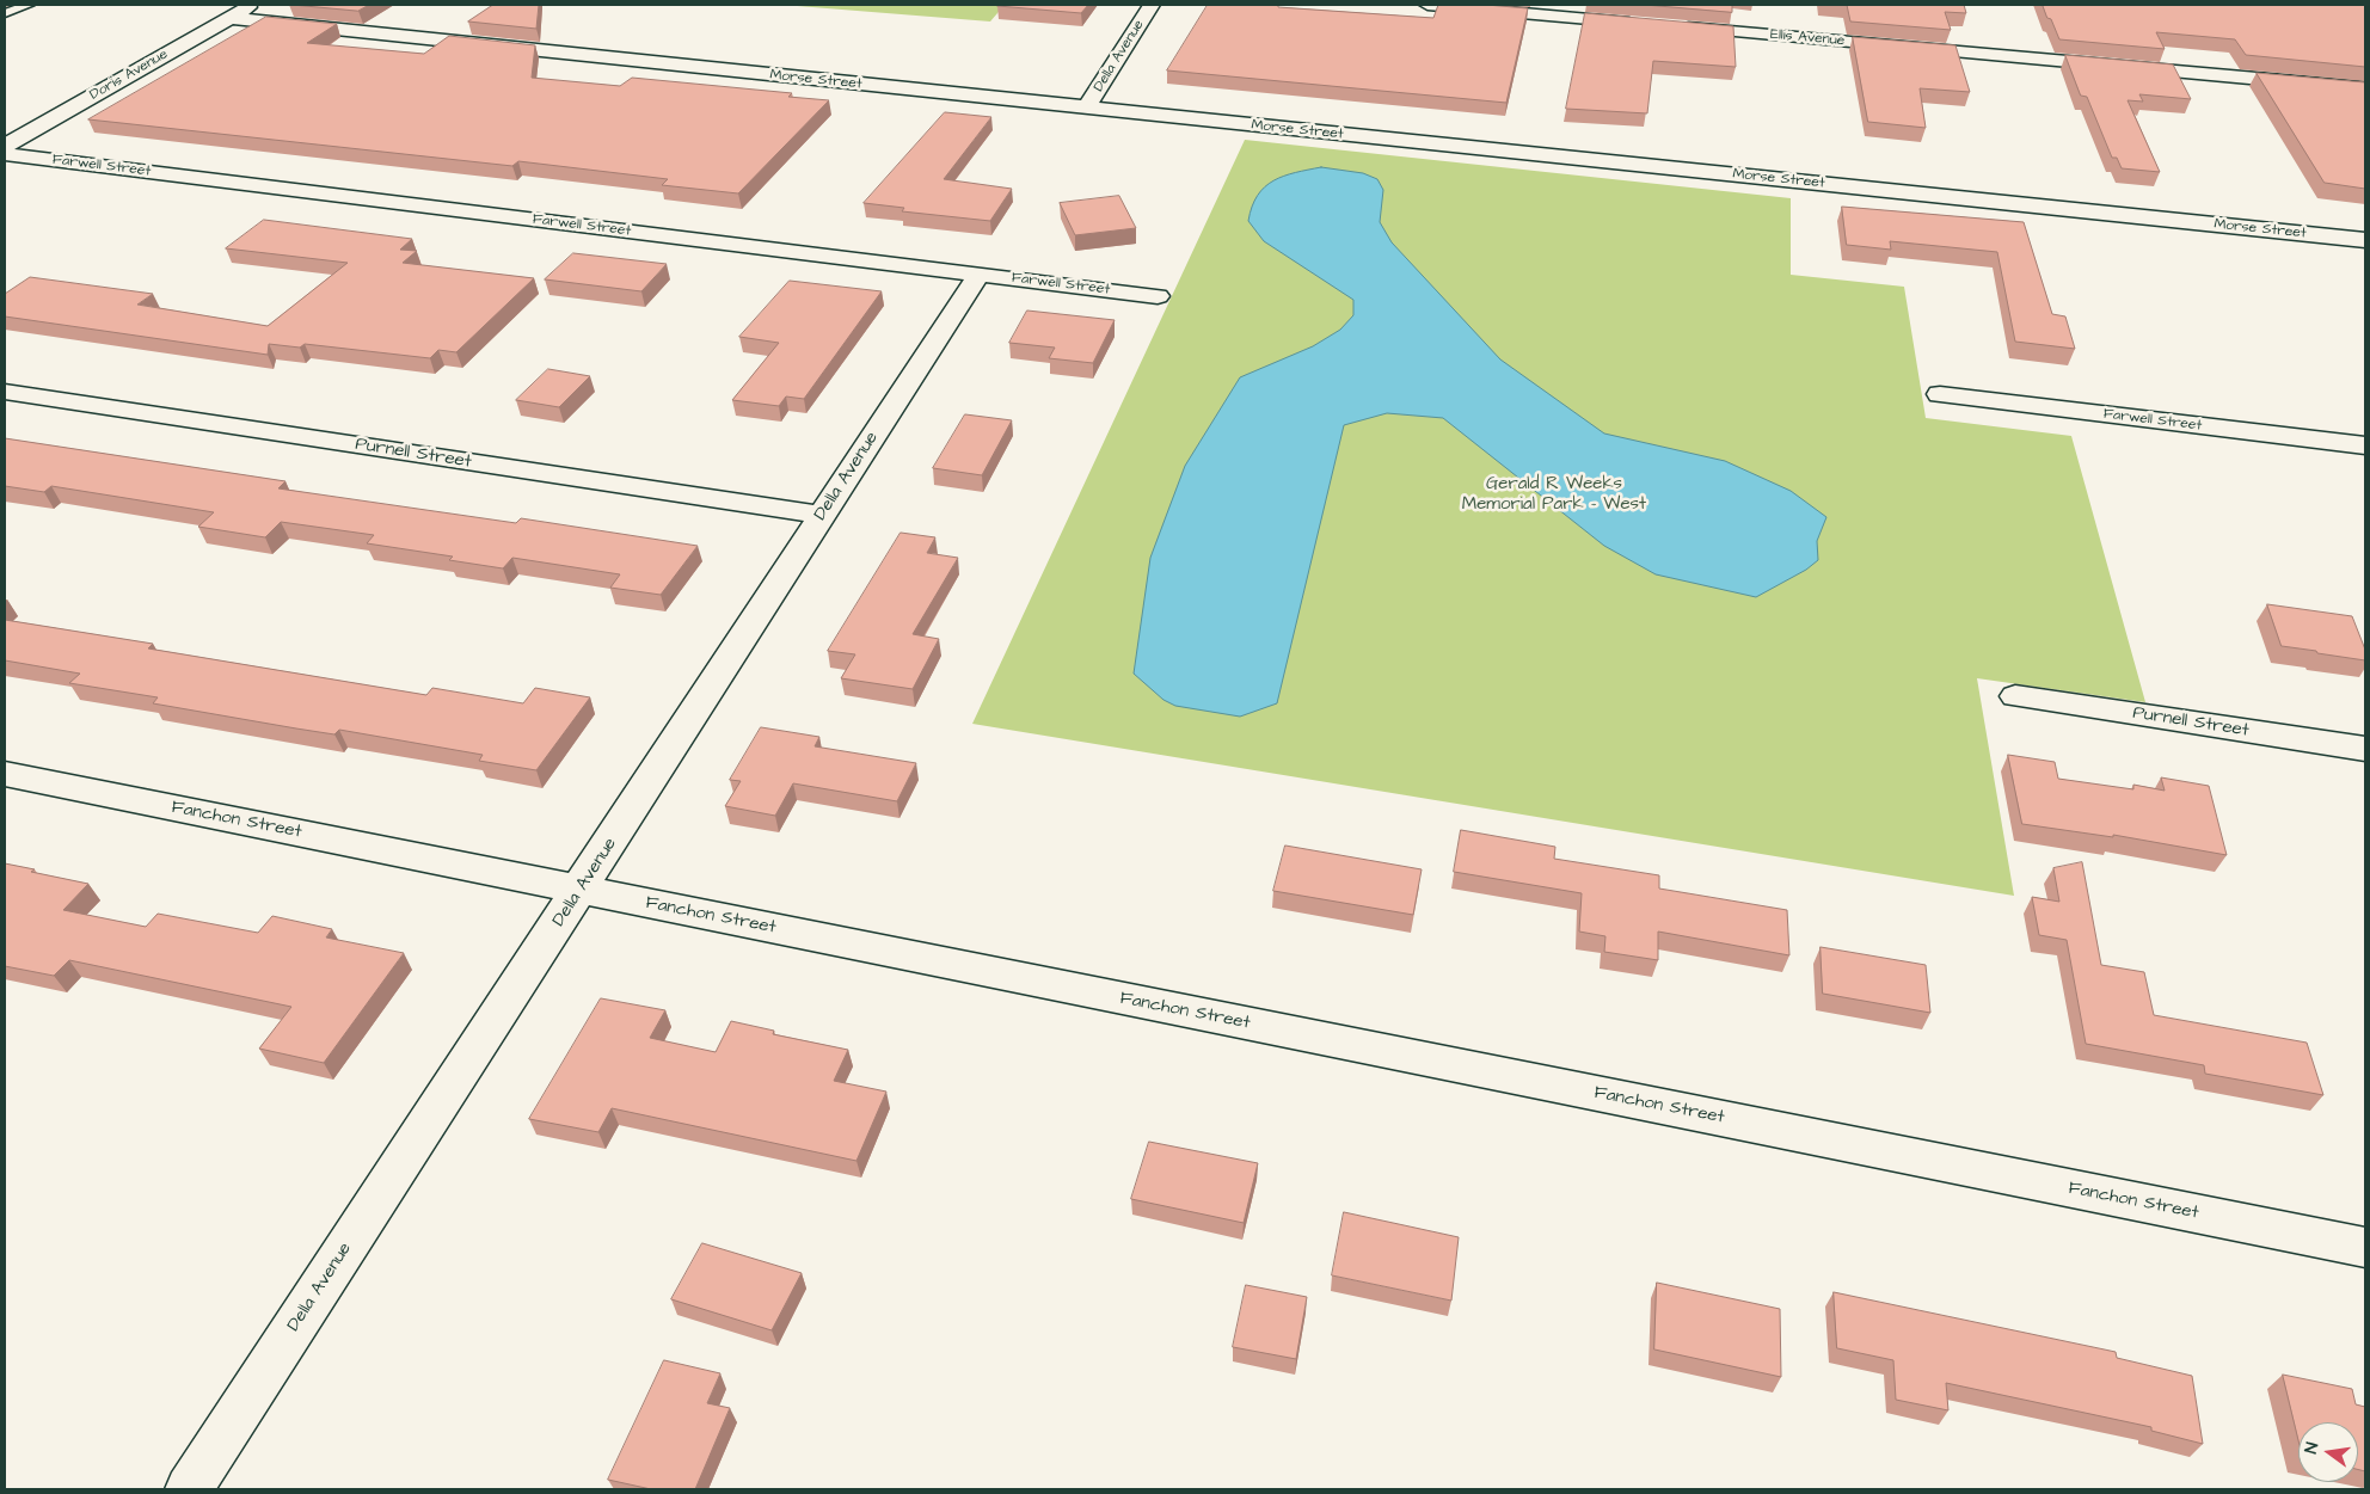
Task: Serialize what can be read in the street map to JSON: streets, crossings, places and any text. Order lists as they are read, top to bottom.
{
  "streets": {
    "street": [
      "Ellis Avenue",
      "Della Avenue",
      "Doris Avenue",
      "Morse Street",
      "Farwell Street",
      "Purnell Street",
      "Fanchon Street"
    ]
  },
  "crossings": [
    ["Della Avenue", "Morse Street"],
    ["Della Avenue", "Farwell Street"],
    ["Della Avenue", "Purnell Street"],
    ["Della Avenue", "Fanchon Street"],
    ["Doris Avenue", "Morse Street"]
  ],
  "parks": ["Gerald R Weeks Memorial Park - West"],
  "north": "left"
}
